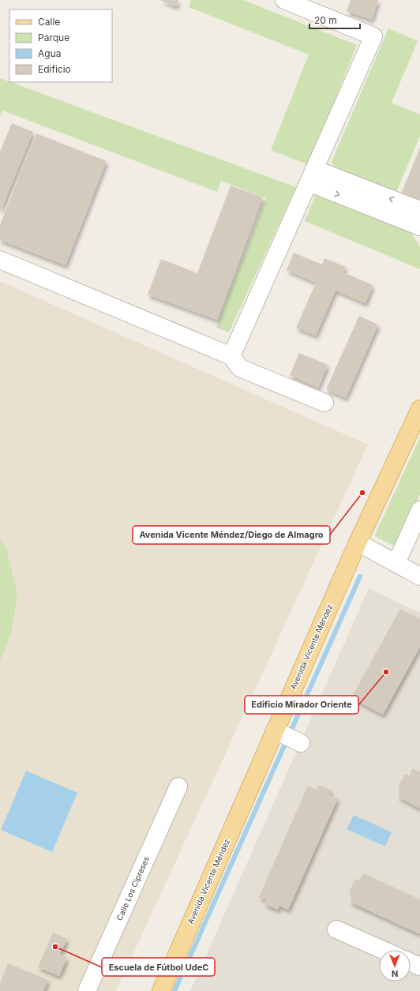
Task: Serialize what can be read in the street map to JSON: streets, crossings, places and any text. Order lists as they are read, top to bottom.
{
  "streets": {
    "main road": ["Avenida Vicente Méndez"],
    "street": ["Calle Los Cipreses"]
  },
  "places": ["Avenida Vicente Méndez/Diego de Almagro", "Edificio Mirador Oriente", "Escuela de Fútbol UdeC"],
  "legend": [
    "Calle",
    "Parque",
    "Agua",
    "Edificio"
  ],
  "scale_bar": "20 m",
  "north": "bottom"
}
